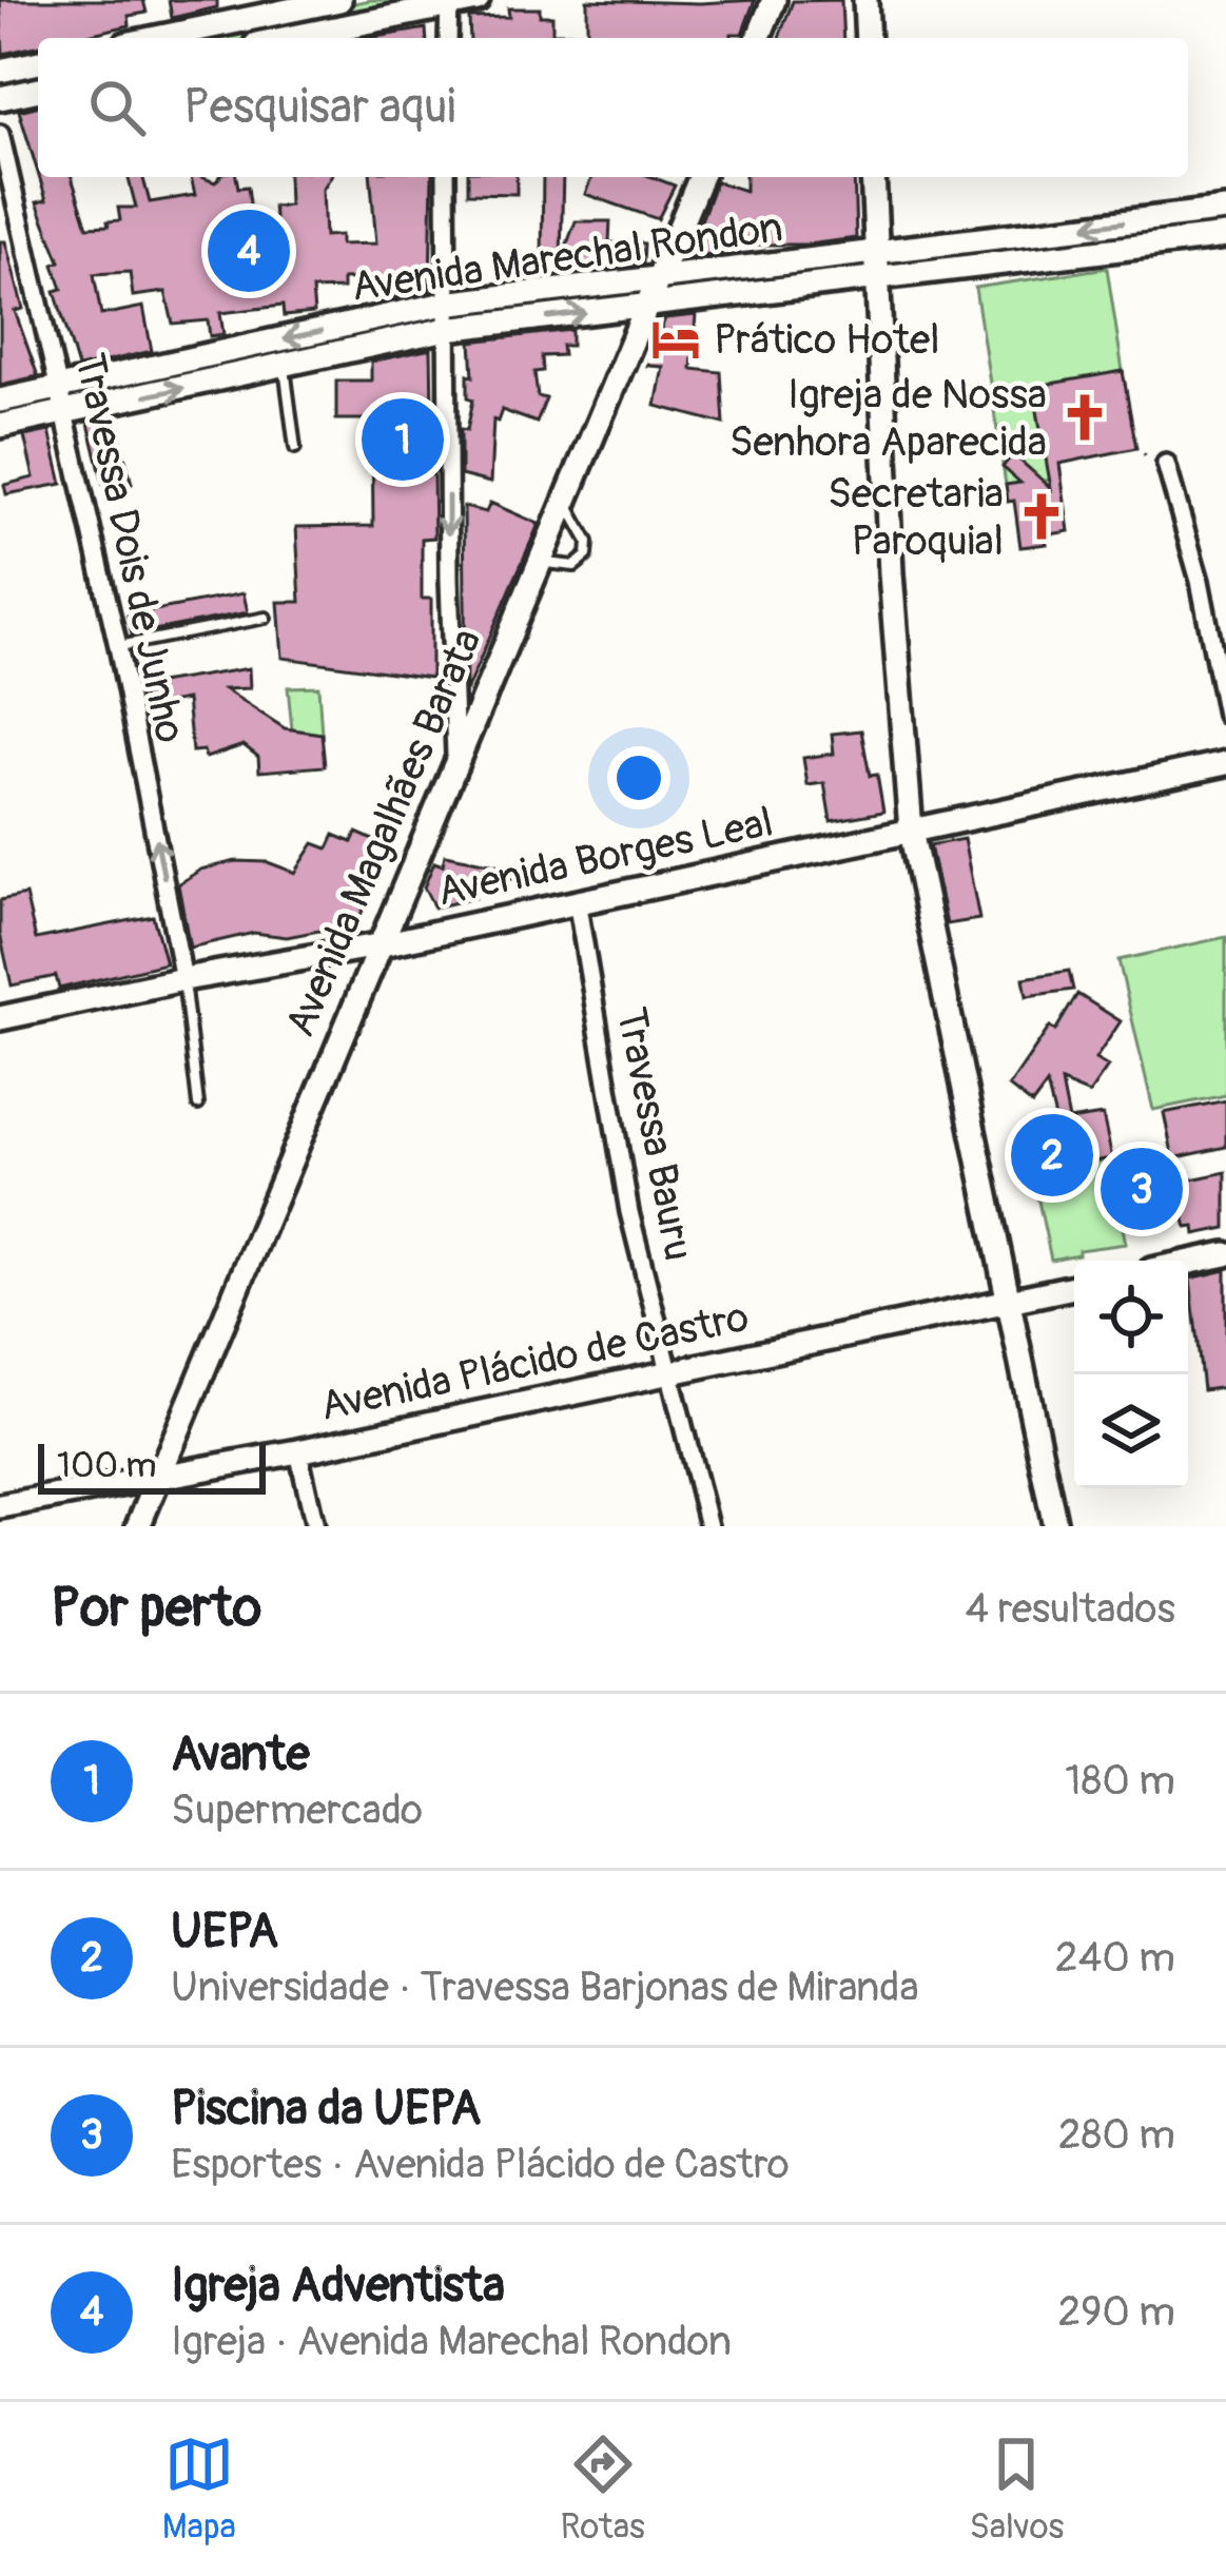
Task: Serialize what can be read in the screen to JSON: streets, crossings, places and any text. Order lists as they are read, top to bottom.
{
  "streets": {
    "main road": [
      "Avenida Marechal Rondon",
      "Avenida Magalhães Barata",
      "Avenida Borges Leal",
      "Avenida Plácido de Castro"
    ],
    "street": ["Travessa Dois de Junho", "Travessa Bauru"]
  },
  "crossings": [
    ["Avenida Marechal Rondon", "Travessa Dois de Junho"],
    ["Avenida Marechal Rondon", "Avenida Magalhães Barata"],
    ["Travessa Dois de Junho", "Avenida Borges Leal"],
    ["Avenida Magalhães Barata", "Avenida Borges Leal"],
    ["Avenida Magalhães Barata", "Avenida Plácido de Castro"],
    ["Avenida Borges Leal", "Travessa Bauru"],
    ["Travessa Bauru", "Avenida Plácido de Castro"]
  ],
  "one_way": ["Travessa Dois de Junho"],
  "places": {
    "hotel": ["Prático Hotel"],
    "church": ["Igreja de Nossa Senhora Aparecida", "Secretaria Paroquial"]
  },
  "scale_bar": "100 m",
  "page": {
    "search": "Pesquisar aqui",
    "pins": [
      "4",
      "1",
      "2",
      "3"
    ],
    "scale": "100 m",
    "heading": ["Por perto", "4 resultados"],
    "list": [
      {
        "mark": "1",
        "name": "Avante",
        "note": "Supermercado",
        "value": "180 m"
      },
      {
        "mark": "2",
        "name": "UEPA",
        "note": "Universidade · Travessa Barjonas de Miranda",
        "value": "240 m"
      },
      {
        "mark": "3",
        "name": "Piscina da UEPA",
        "note": "Esportes · Avenida Plácido de Castro",
        "value": "280 m"
      },
      {
        "mark": "4",
        "name": "Igreja Adventista",
        "note": "Igreja · Avenida Marechal Rondon",
        "value": "290 m"
      }
    ],
    "nav": ["Mapa", "Rotas", "Salvos"]
  }
}
